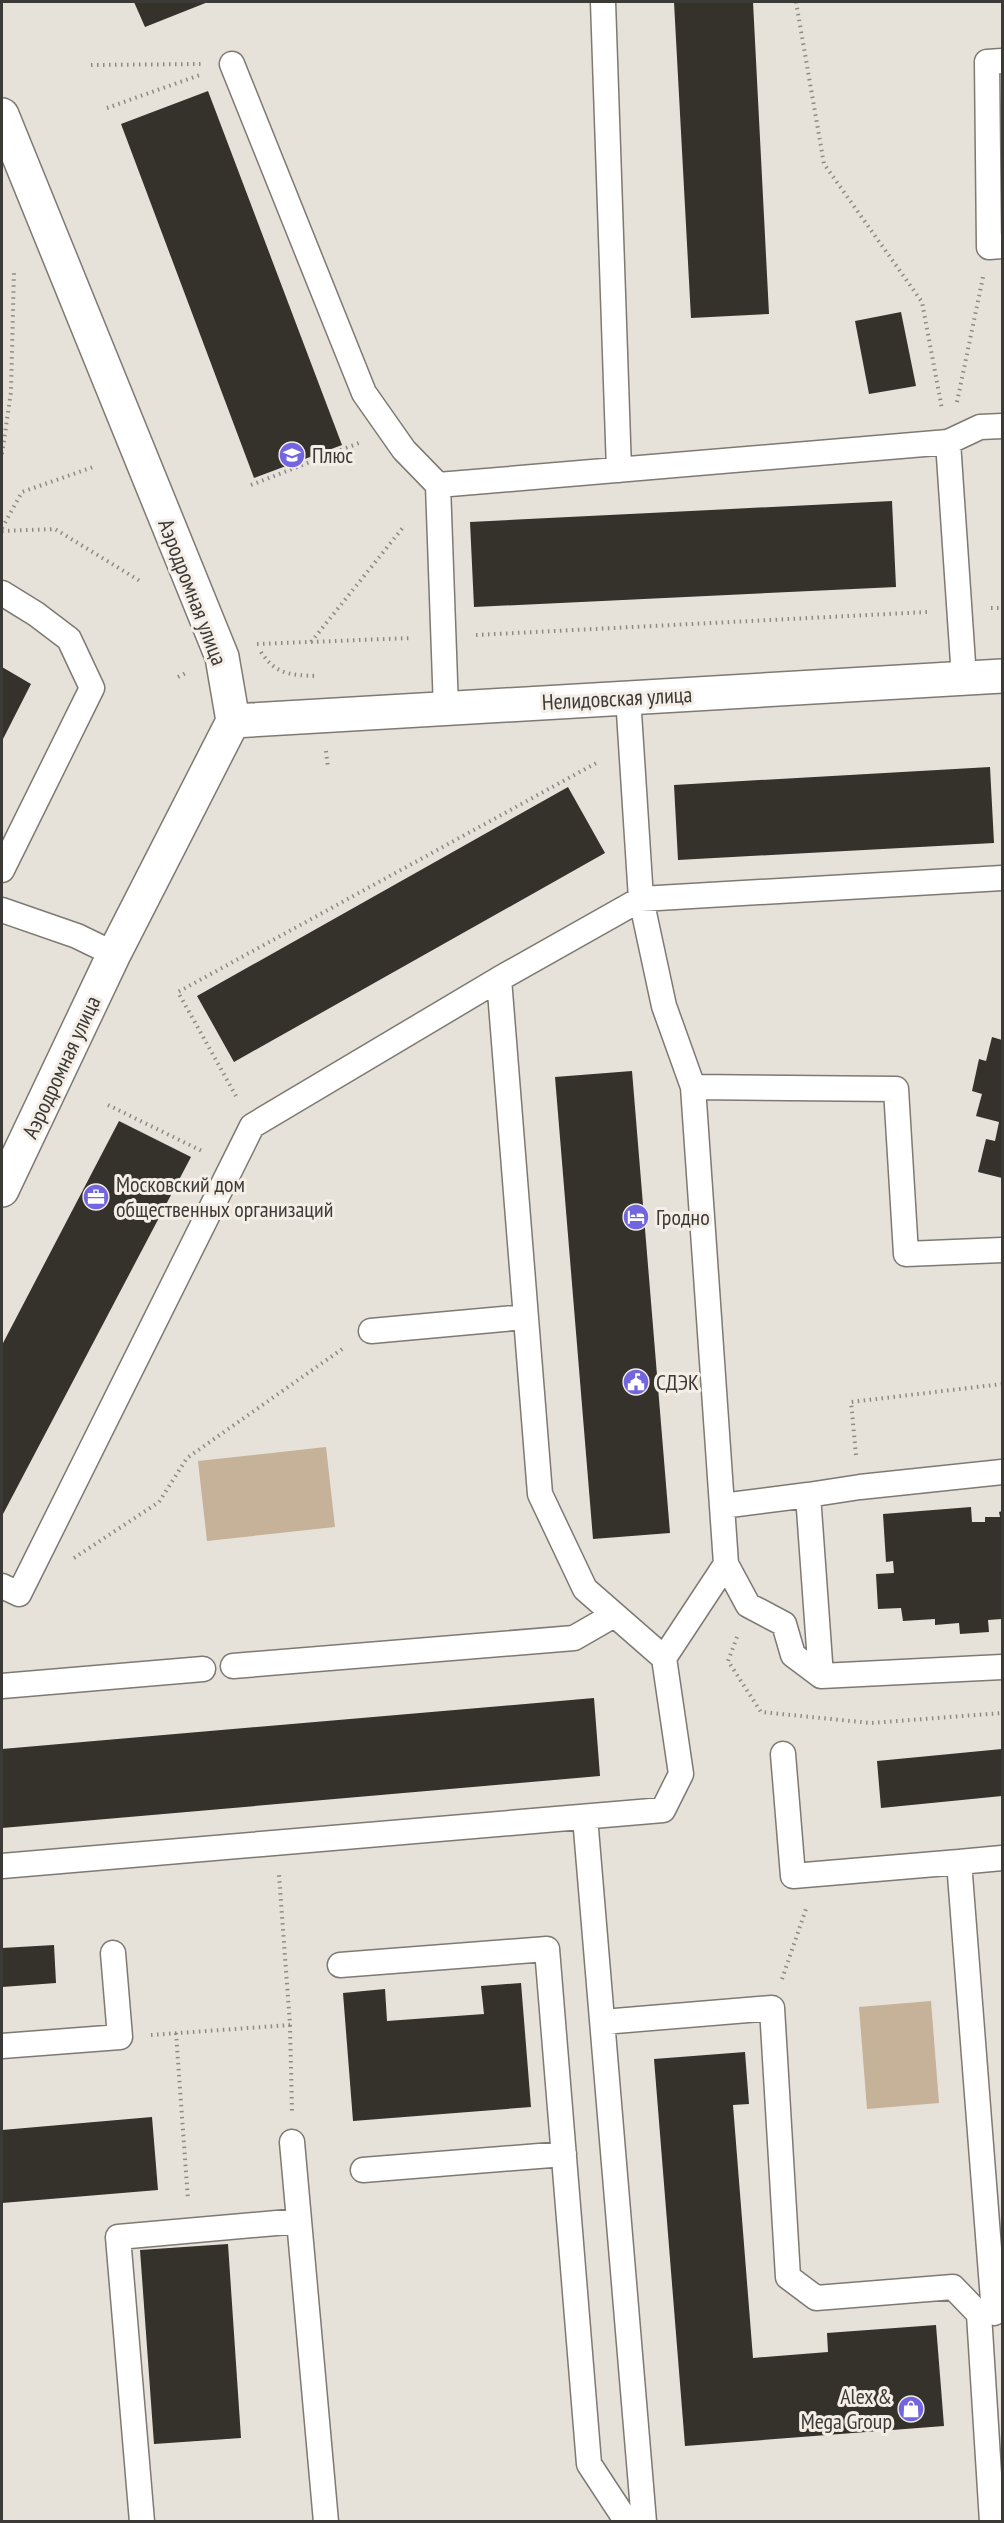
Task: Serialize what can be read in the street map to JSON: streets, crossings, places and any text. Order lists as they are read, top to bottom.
{
  "streets": {
    "street": ["Аэродромная улица", "Нелидовская улица"]
  },
  "crossings": [
    ["Аэродромная улица", "Нелидовская улица"]
  ],
  "places": {
    "school or university": ["Плюс"],
    "office": ["Московский дом общественных организаций"],
    "hotel": ["Гродно"],
    "public building": ["СДЭК"],
    "shop": ["Alex & Mega Group"]
  }
}
